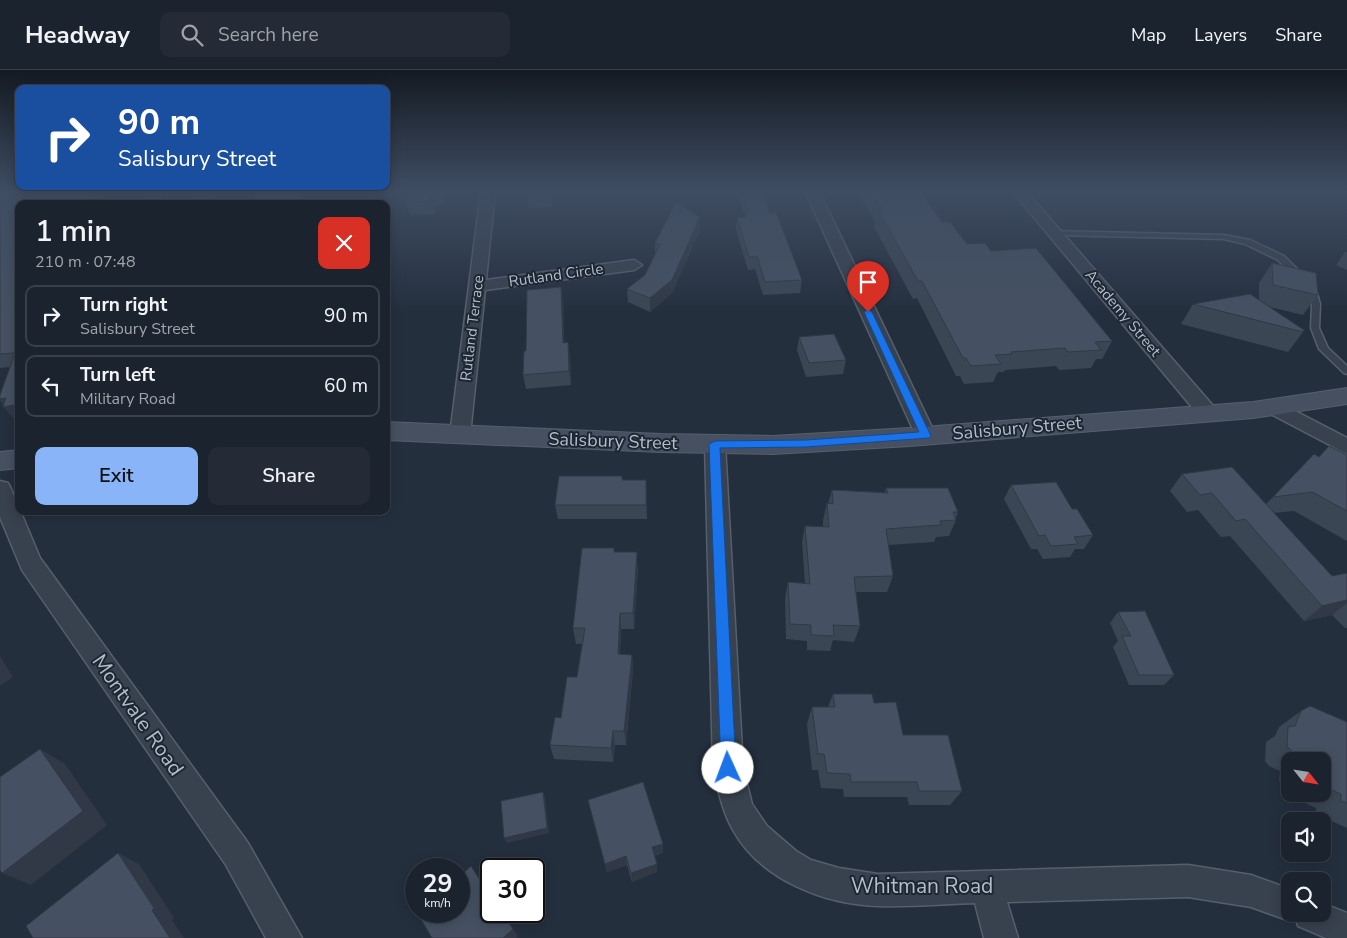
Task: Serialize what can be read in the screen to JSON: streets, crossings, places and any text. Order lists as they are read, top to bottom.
{
  "streets": {
    "main road": ["Salisbury Street"],
    "street": [
      "Rutland Circle",
      "Academy Street",
      "Rutland Terrace",
      "Montvale Road",
      "Whitman Road"
    ]
  },
  "crossings": [
    ["Rutland Circle", "Rutland Terrace"],
    ["Academy Street", "Salisbury Street"],
    ["Rutland Terrace", "Salisbury Street"],
    ["Salisbury Street", "Whitman Road"]
  ],
  "north": "bottom right",
  "page": {
    "header": "Headway",
    "search": "Search here",
    "nav": ["Map", "Layers", "Share"],
    "turn": ["90 m", "Salisbury Street"],
    "heading": ["1 min", "210 m · 07:48"],
    "list": [
      {
        "name": "Turn right",
        "note": "Salisbury Street",
        "value": "90 m"
      },
      {
        "name": "Turn left",
        "note": "Military Road",
        "value": "60 m"
      }
    ],
    "buttons": ["Exit", "Share"],
    "speed": "29 km/h",
    "limit": "30"
  }
}
